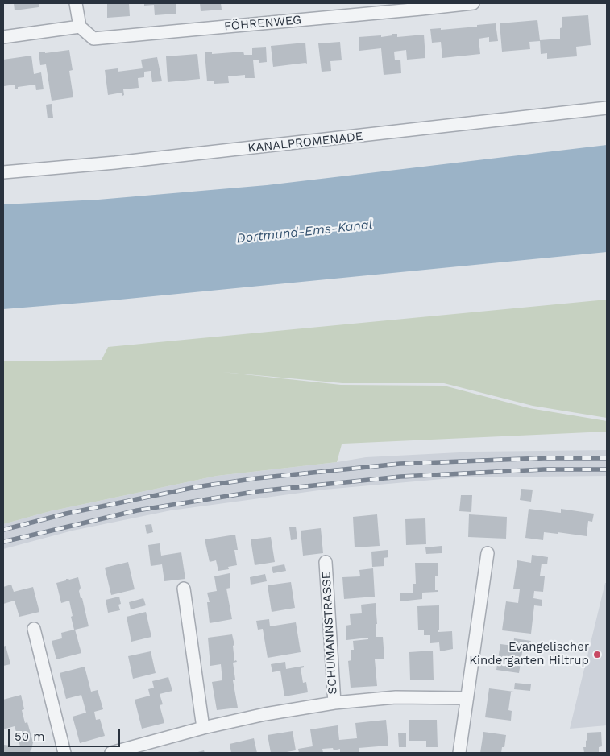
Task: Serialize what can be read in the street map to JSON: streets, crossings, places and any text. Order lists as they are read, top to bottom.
{
  "streets": {
    "street": ["FÖHRENWEG", "KANALPROMENADE", "SCHUMANNSTRASSE"]
  },
  "water": ["Dortmund-Ems-Kanal"],
  "places": ["Evangelischer Kindergarten Hiltrup"],
  "scale_bar": "50 m"
}
